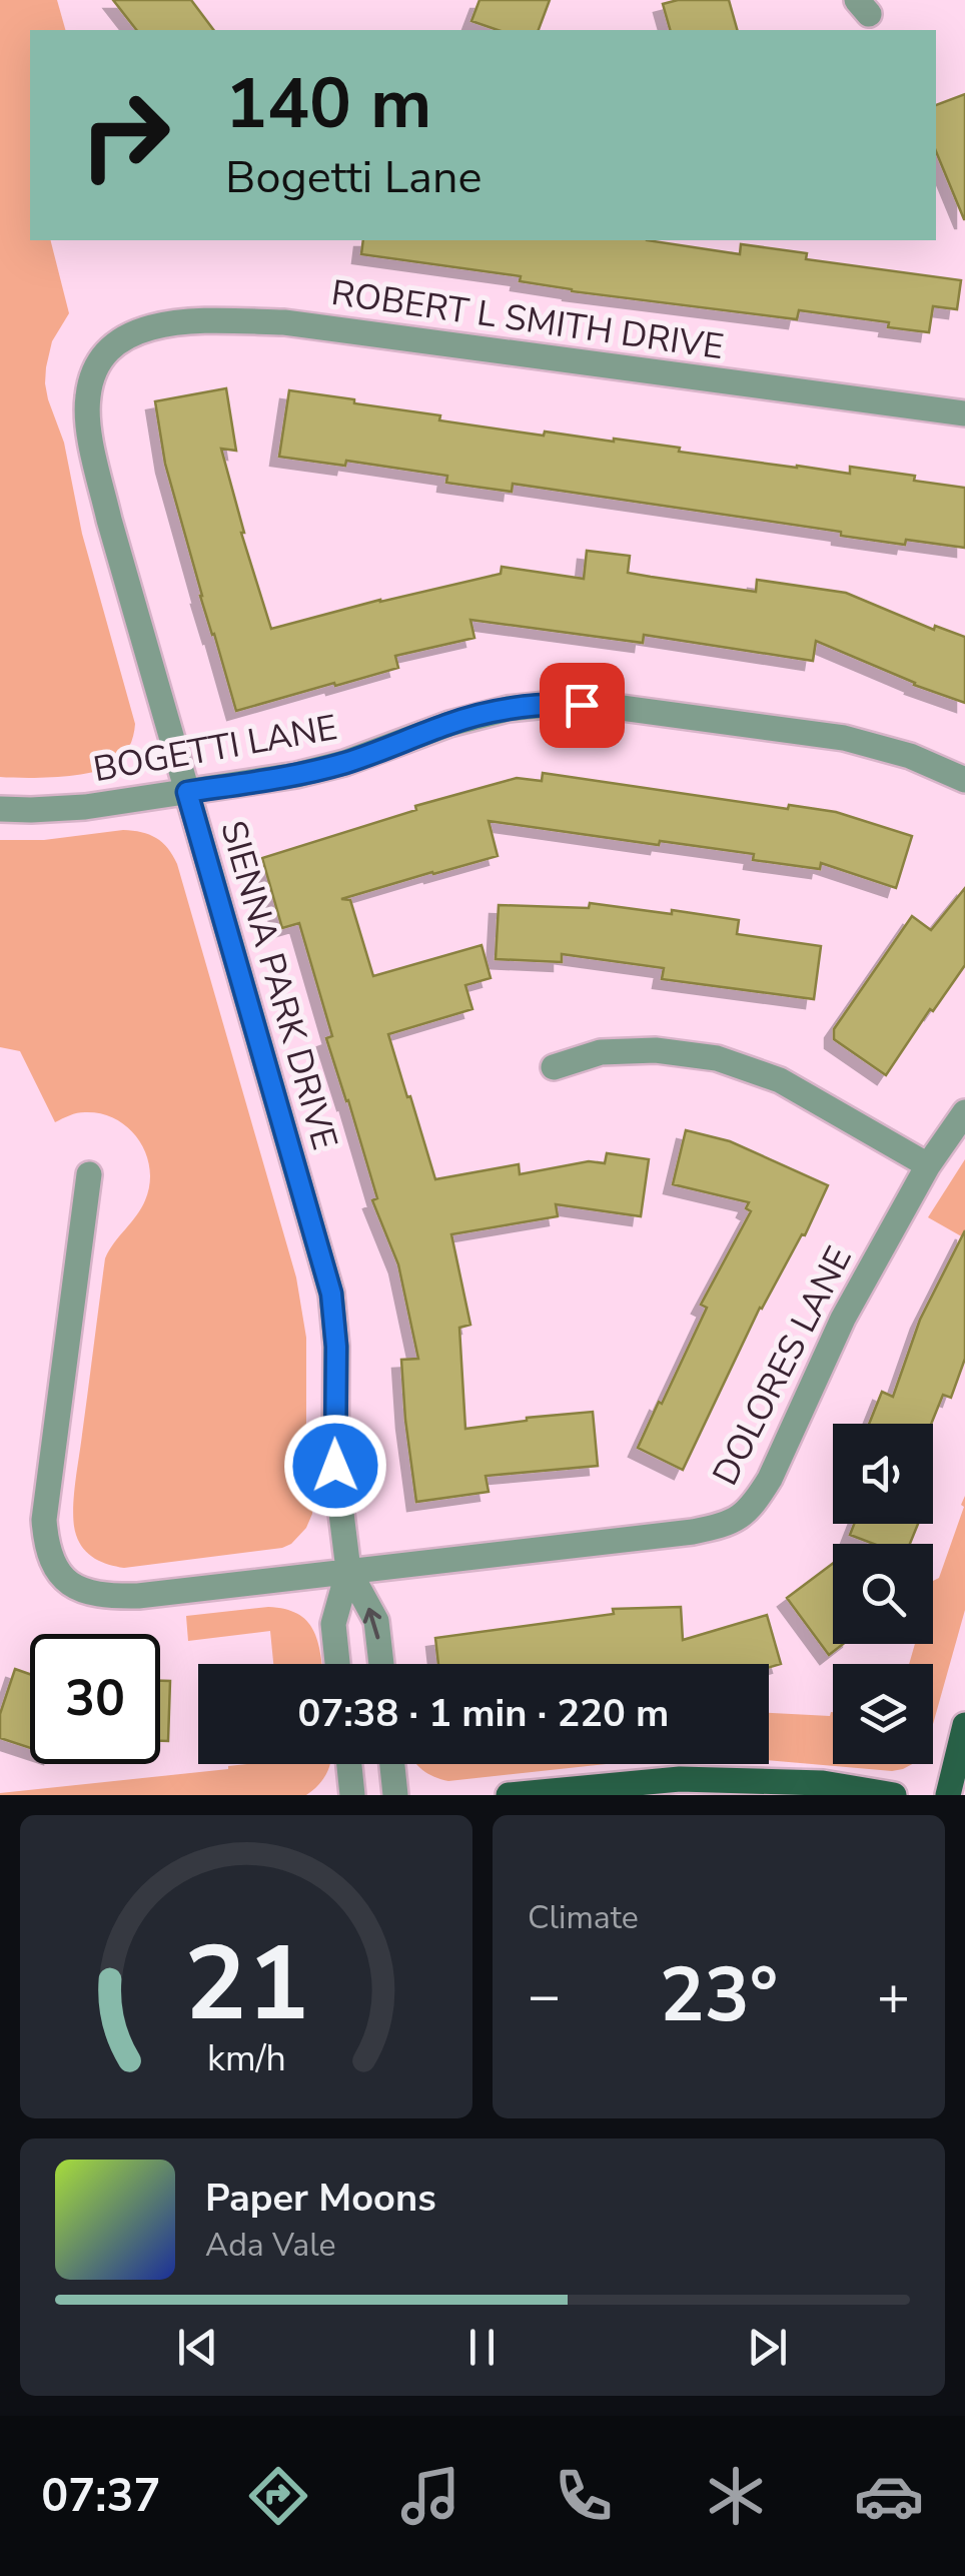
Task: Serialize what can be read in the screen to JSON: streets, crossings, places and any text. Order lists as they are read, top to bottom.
{
  "streets": {
    "street": [
      "ROBERT L SMITH DRIVE",
      "BOGETTI LANE",
      "SIENNA PARK DRIVE",
      "DOLORES LANE"
    ]
  },
  "crossings": [
    ["ROBERT L SMITH DRIVE", "SIENNA PARK DRIVE"],
    ["BOGETTI LANE", "SIENNA PARK DRIVE"],
    ["SIENNA PARK DRIVE", "DOLORES LANE"]
  ],
  "page": {
    "turn": ["140 m", "Bogetti Lane"],
    "limit": "30",
    "trip": "07:38 · 1 min · 220 m",
    "tile": "Climate",
    "heat": ["−", "23°", "+"],
    "song": ["Paper Moons", "Ada Vale"],
    "tabs": "07:37",
    "gauge": ["21", "km/h"]
  }
}
